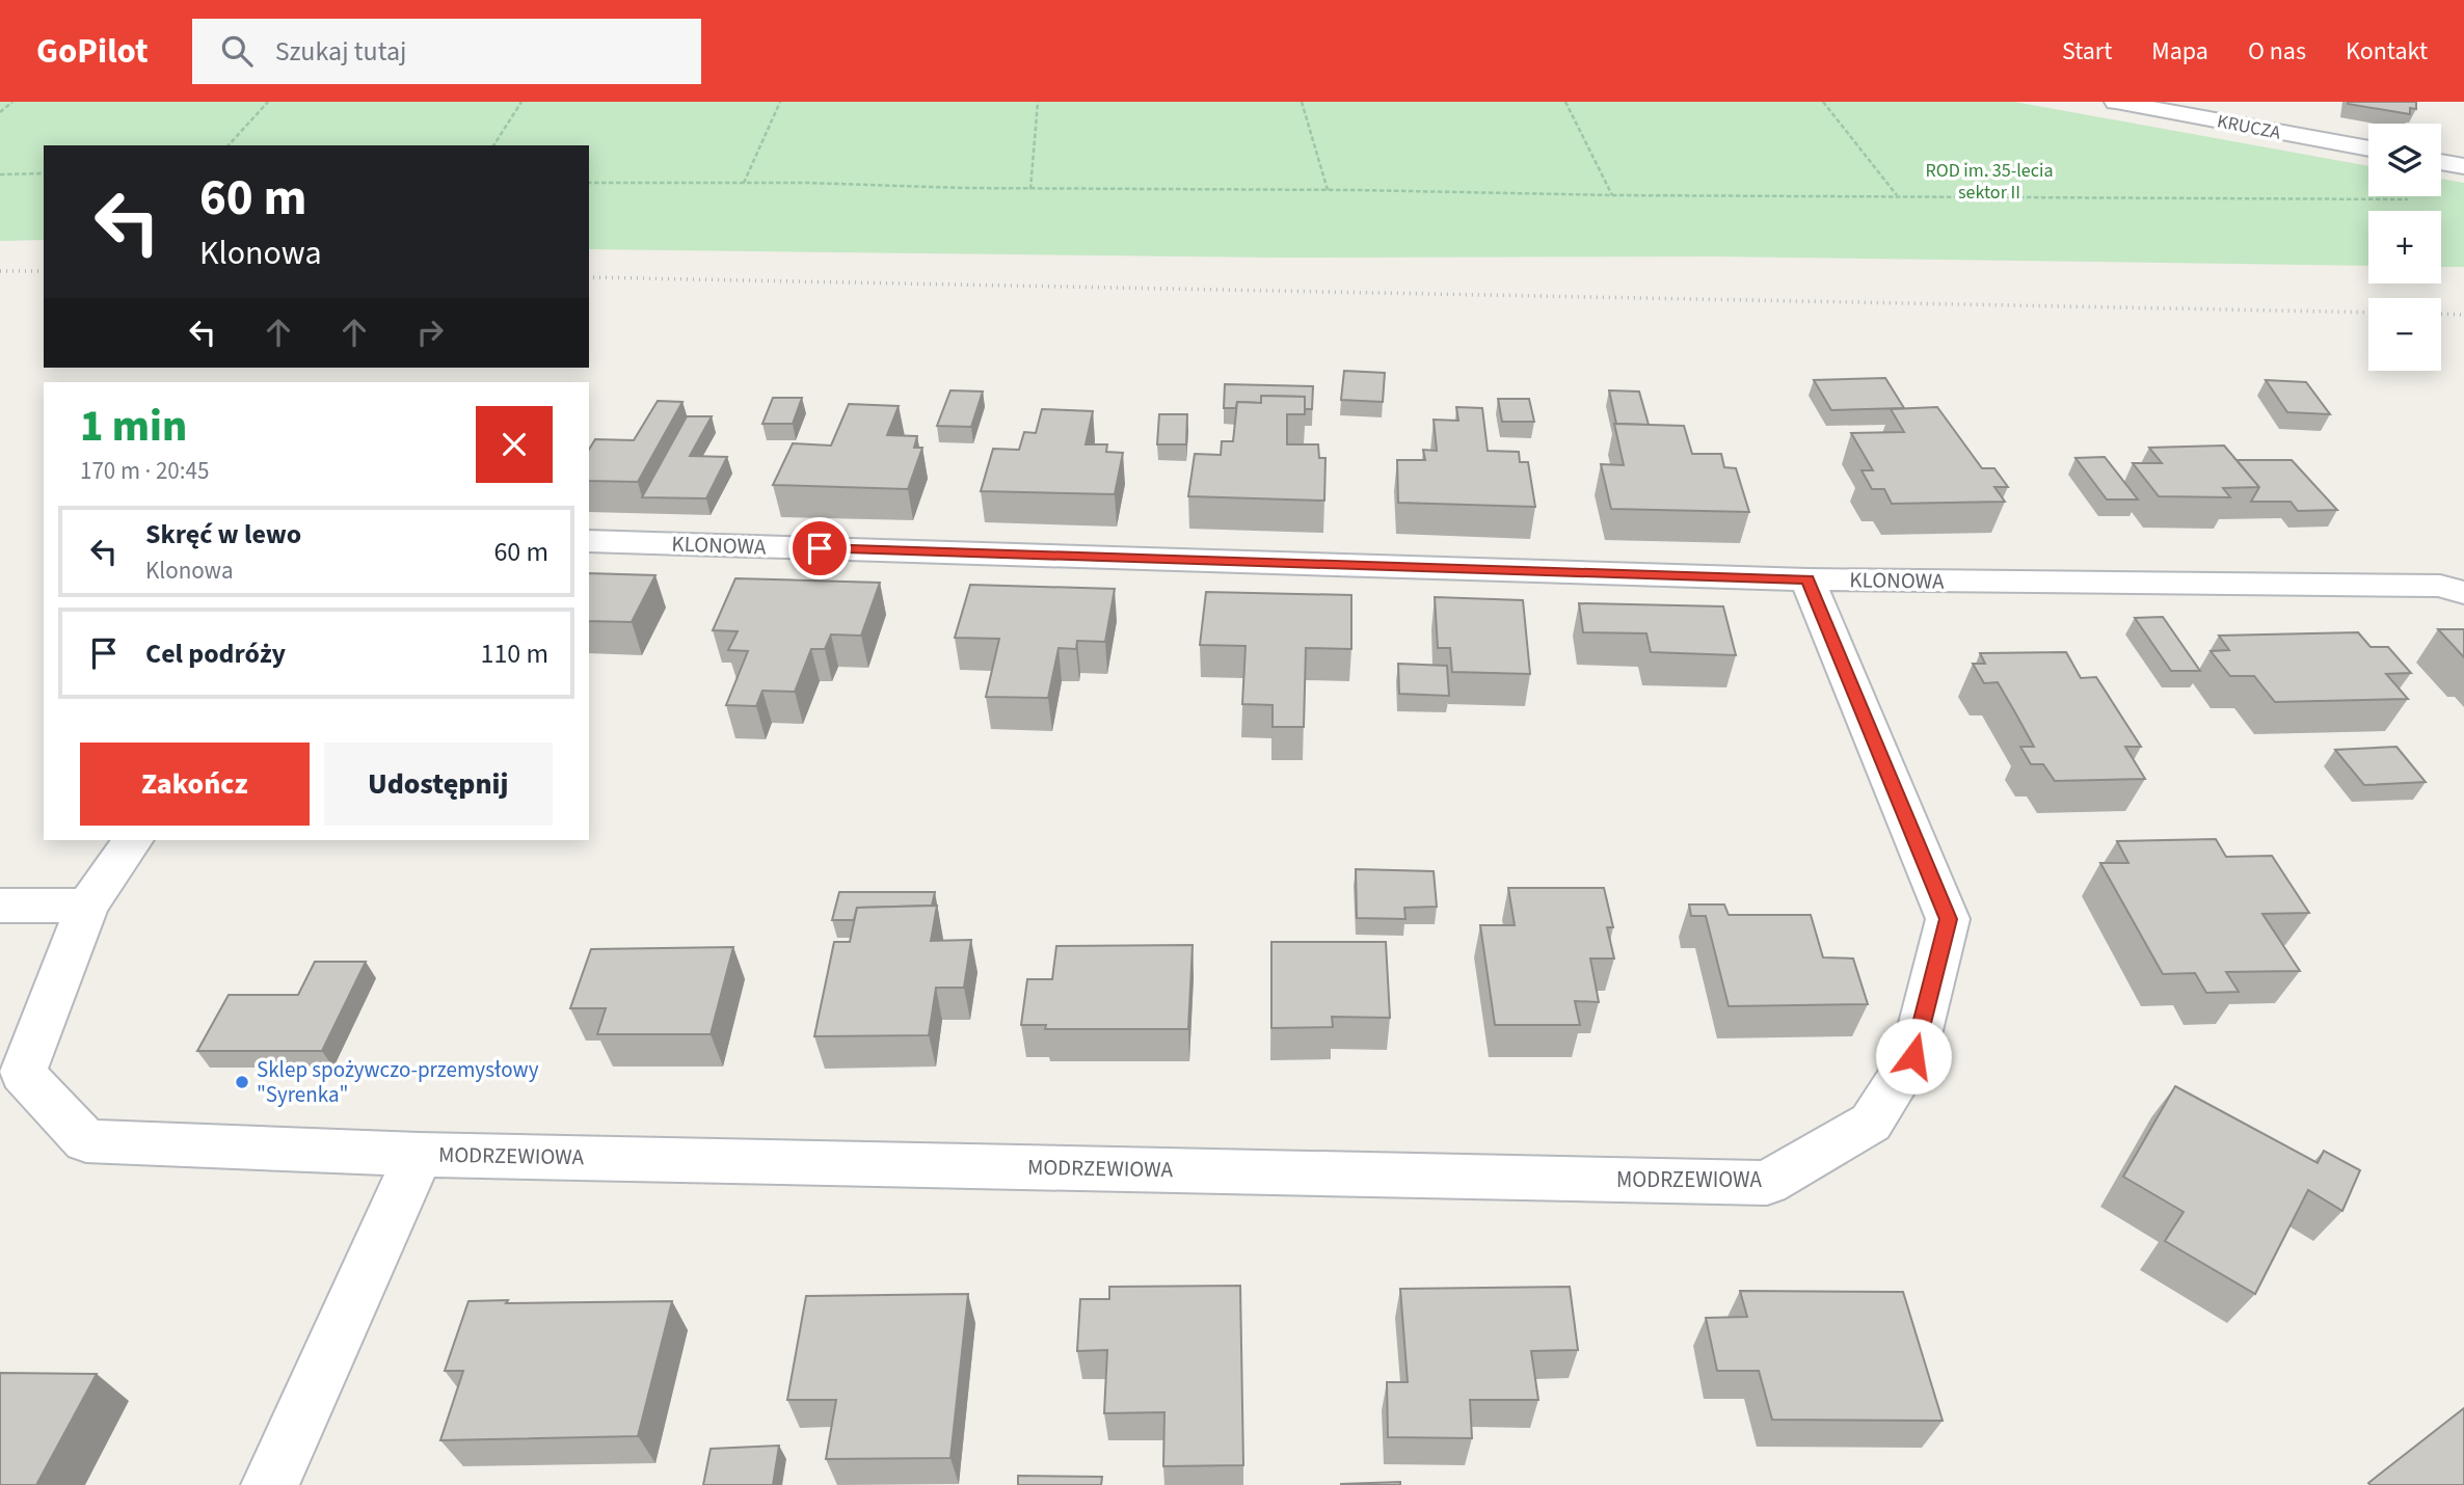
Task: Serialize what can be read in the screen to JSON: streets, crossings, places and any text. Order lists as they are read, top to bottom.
{
  "streets": {
    "street": ["KRUCZA", "KLONOWA", "MODRZEWIOWA"]
  },
  "crossings": [
    ["KLONOWA", "MODRZEWIOWA"]
  ],
  "parks": ["ROD im. 35-lecia sektor II"],
  "places": ["Sklep spożywczo-przemysłowy \"Syrenka\""],
  "page": {
    "header": "GoPilot",
    "search": "Szukaj tutaj",
    "nav": [
      "Start",
      "Mapa",
      "O nas",
      "Kontakt"
    ],
    "map_buttons": ["+", "−"],
    "turn": ["60 m", "Klonowa"],
    "heading": ["1 min", "170 m · 20:45"],
    "list": [
      {
        "name": "Skręć w lewo",
        "note": "Klonowa",
        "value": "60 m"
      },
      {
        "name": "Cel podróży",
        "value": "110 m"
      }
    ],
    "buttons": ["Zakończ", "Udostępnij"]
  }
}
